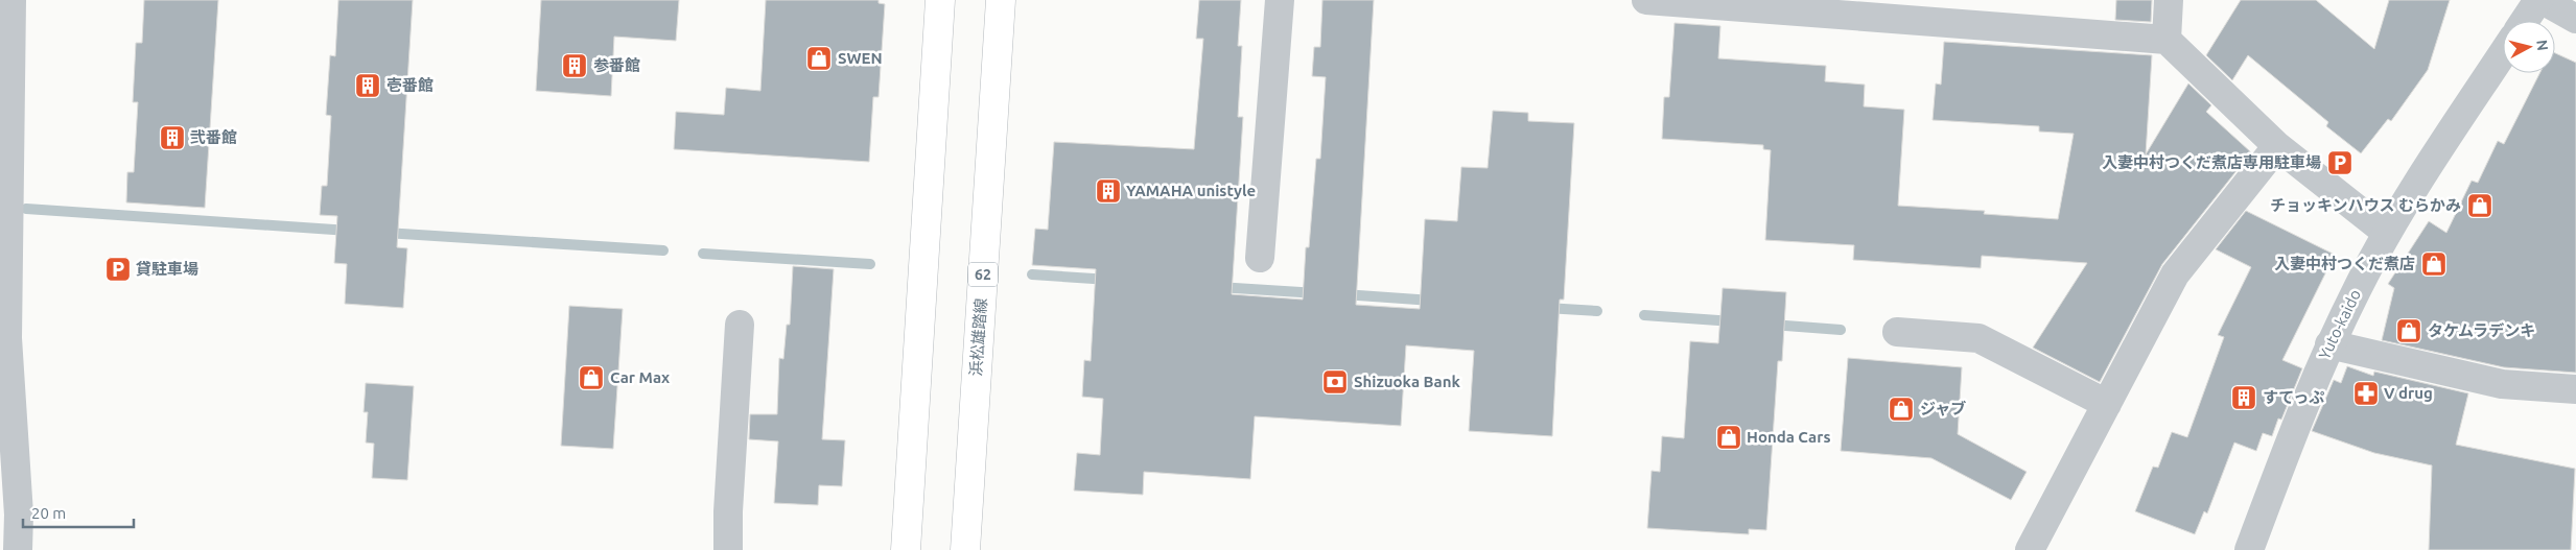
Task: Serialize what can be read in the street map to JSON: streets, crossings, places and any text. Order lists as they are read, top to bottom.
{
  "streets": {
    "main road": ["62", "浜松雄踏線"],
    "street": ["Yuto-kaido"]
  },
  "places": {
    "shop": [
      "SWEN",
      "チョッキンハウス むらかみ",
      "入妻中村つくだ煮店",
      "タケムラデンキ",
      "Car Max",
      "ジャブ",
      "Honda Cars"
    ],
    "building": [
      "参番館",
      "壱番館",
      "弐番館",
      "YAMAHA unistyle",
      "すてっぷ"
    ],
    "parking": ["入妻中村つくだ煮店専用駐車場", "貸駐車場"],
    "bank": ["Shizuoka Bank"],
    "pharmacy": ["V drug"]
  },
  "scale_bar": "20 m",
  "north": "right"
}
